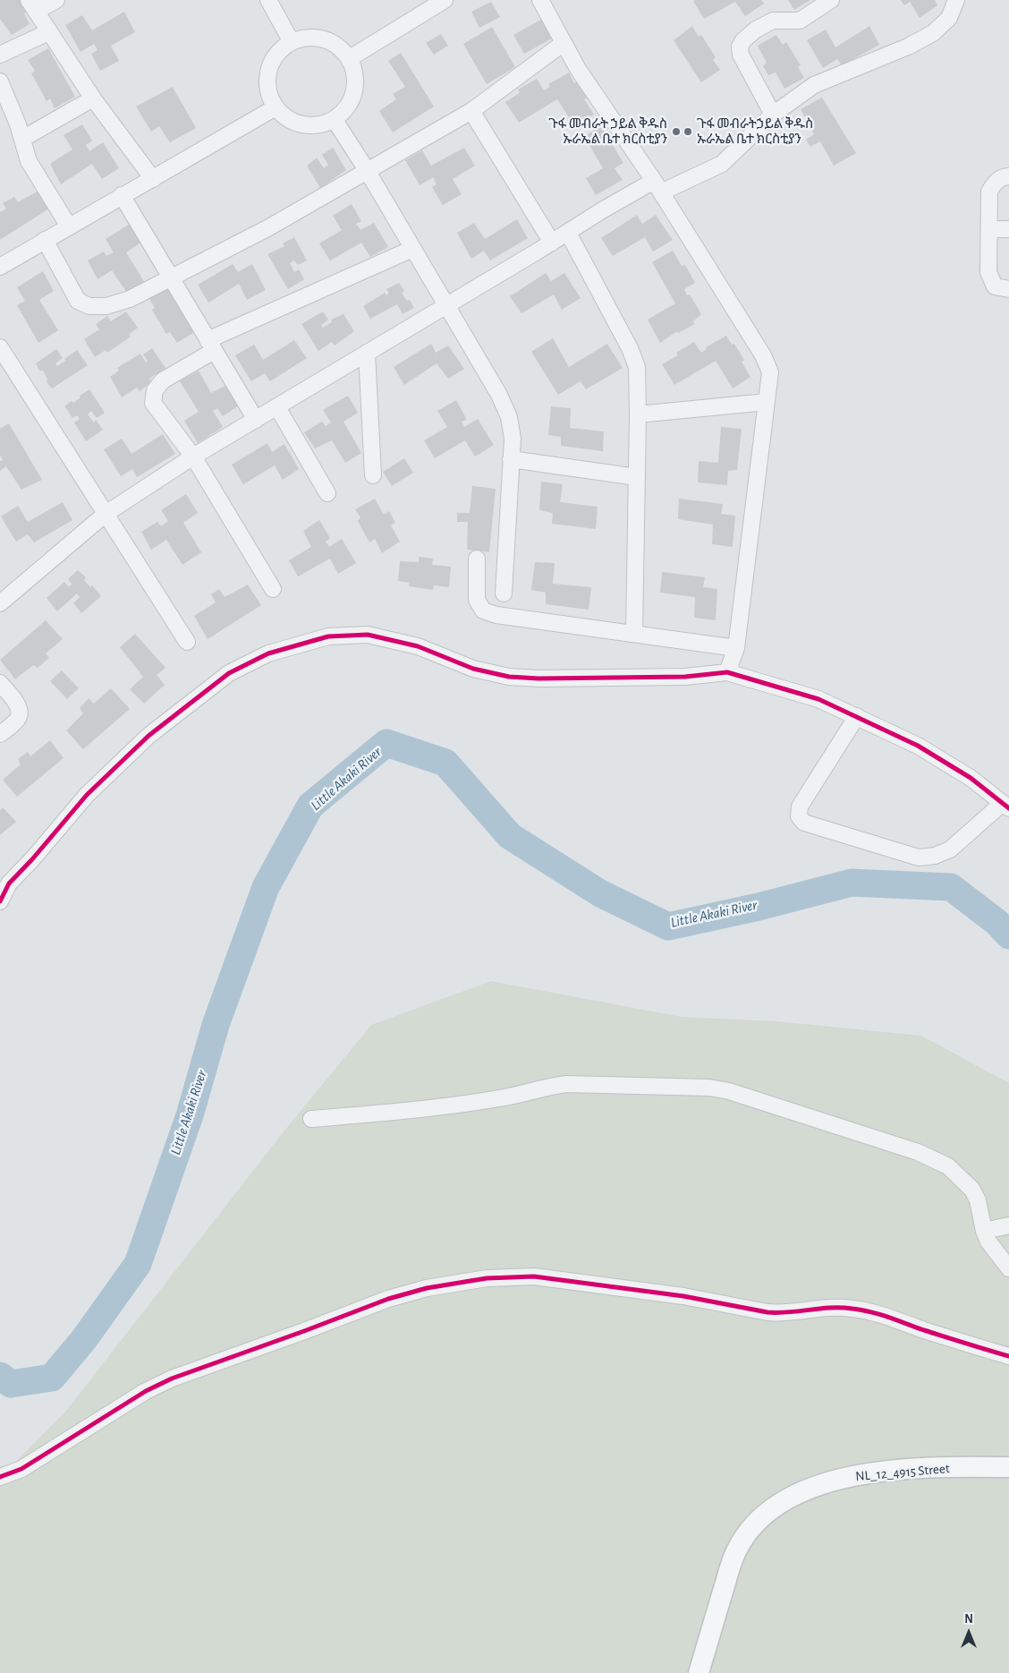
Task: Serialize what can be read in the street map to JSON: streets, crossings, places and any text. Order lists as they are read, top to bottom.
{
  "streets": {
    "main road": ["NL_12_4915 Street"]
  },
  "water": ["Little Akaki River"],
  "places": ["ጉፋ መብራት ኃይል ቅዱስ ኡራኤል ቤተ ክርስቲያን", "ጉፋ መብራትኃይል ቅዱስ ኡራኤል ቤተ ክርስቲያን"],
  "north": "top"
}
